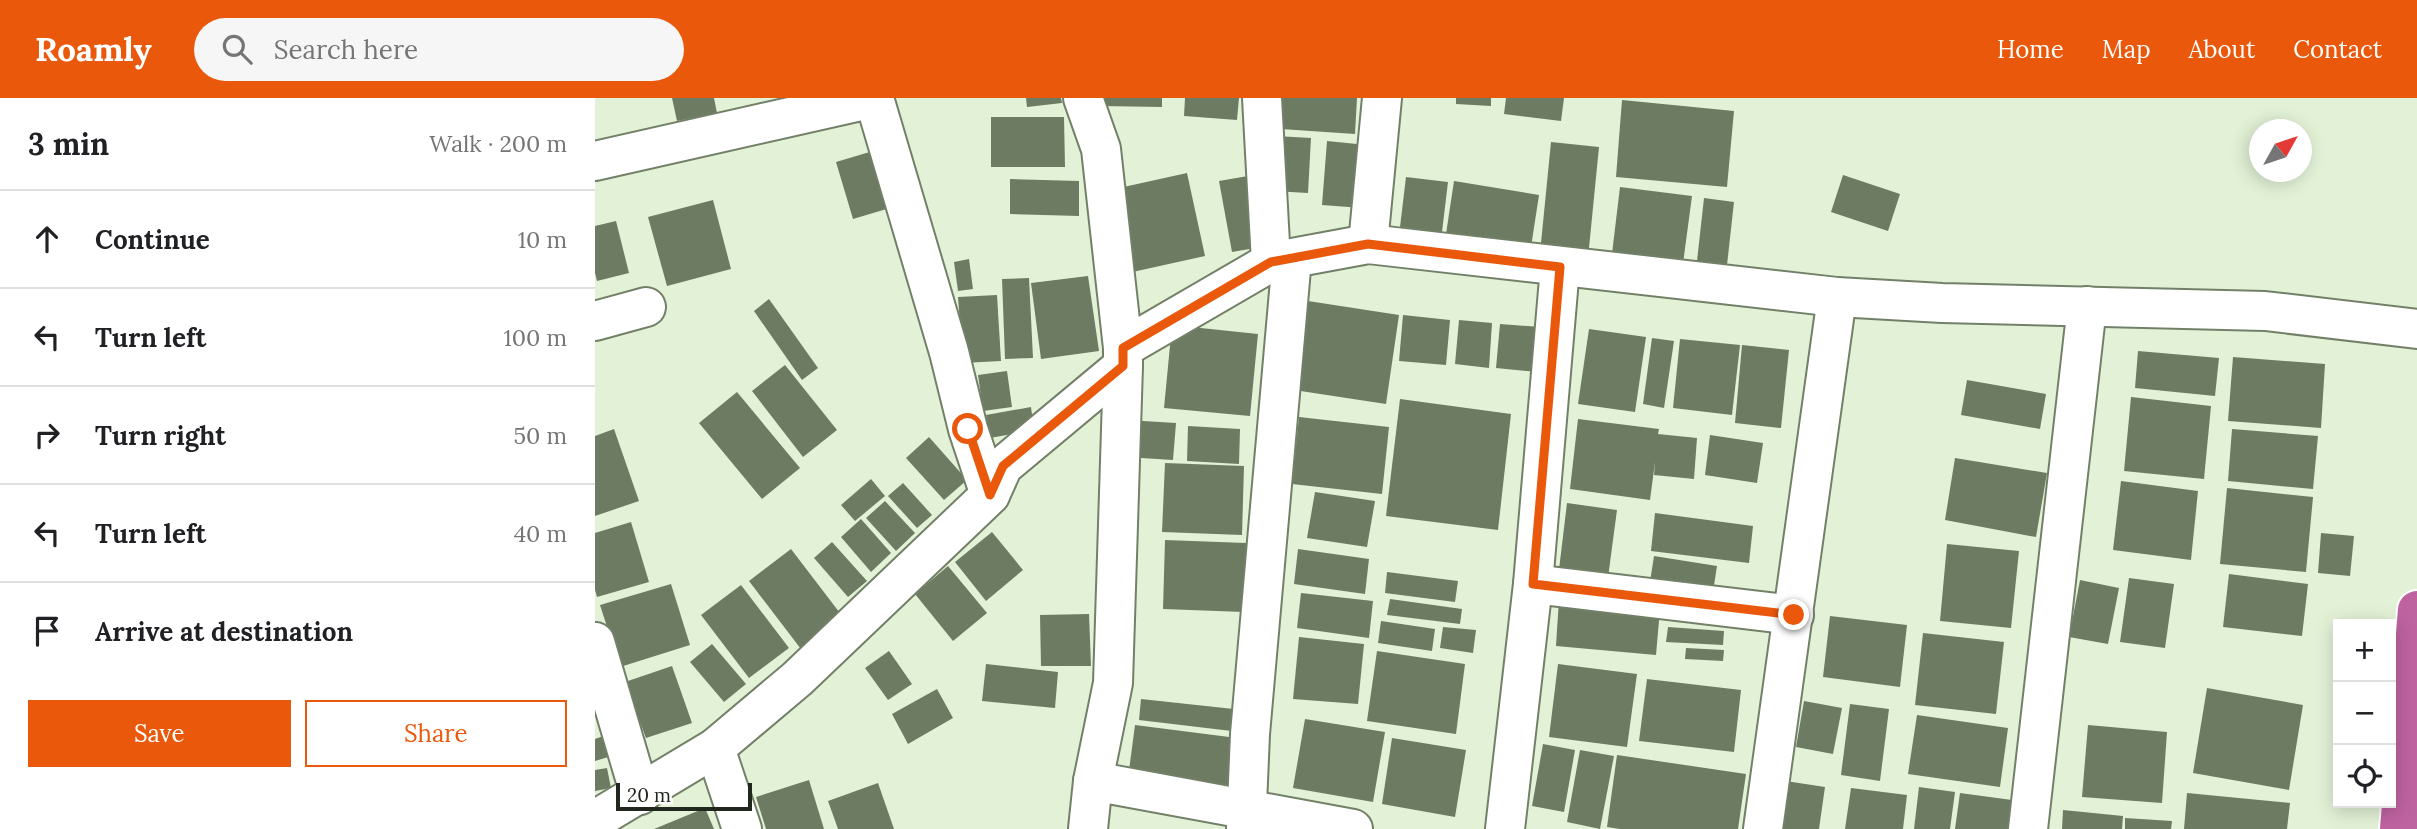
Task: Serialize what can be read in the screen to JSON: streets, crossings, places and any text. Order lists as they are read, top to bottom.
{
  "scale_bar": "20 m",
  "north": "top right",
  "page": {
    "header": "Roamly",
    "search": "Search here",
    "nav": [
      "Home",
      "Map",
      "About",
      "Contact"
    ],
    "heading": ["3 min", "Walk · 200 m"],
    "list": [
      ["Continue", "10 m"],
      ["Turn left", "100 m"],
      ["Turn right", "50 m"],
      ["Turn left", "40 m"],
      "Arrive at destination"
    ],
    "map_buttons": ["+", "−"],
    "buttons": ["Save", "Share"],
    "scale": "20 m"
  }
}
